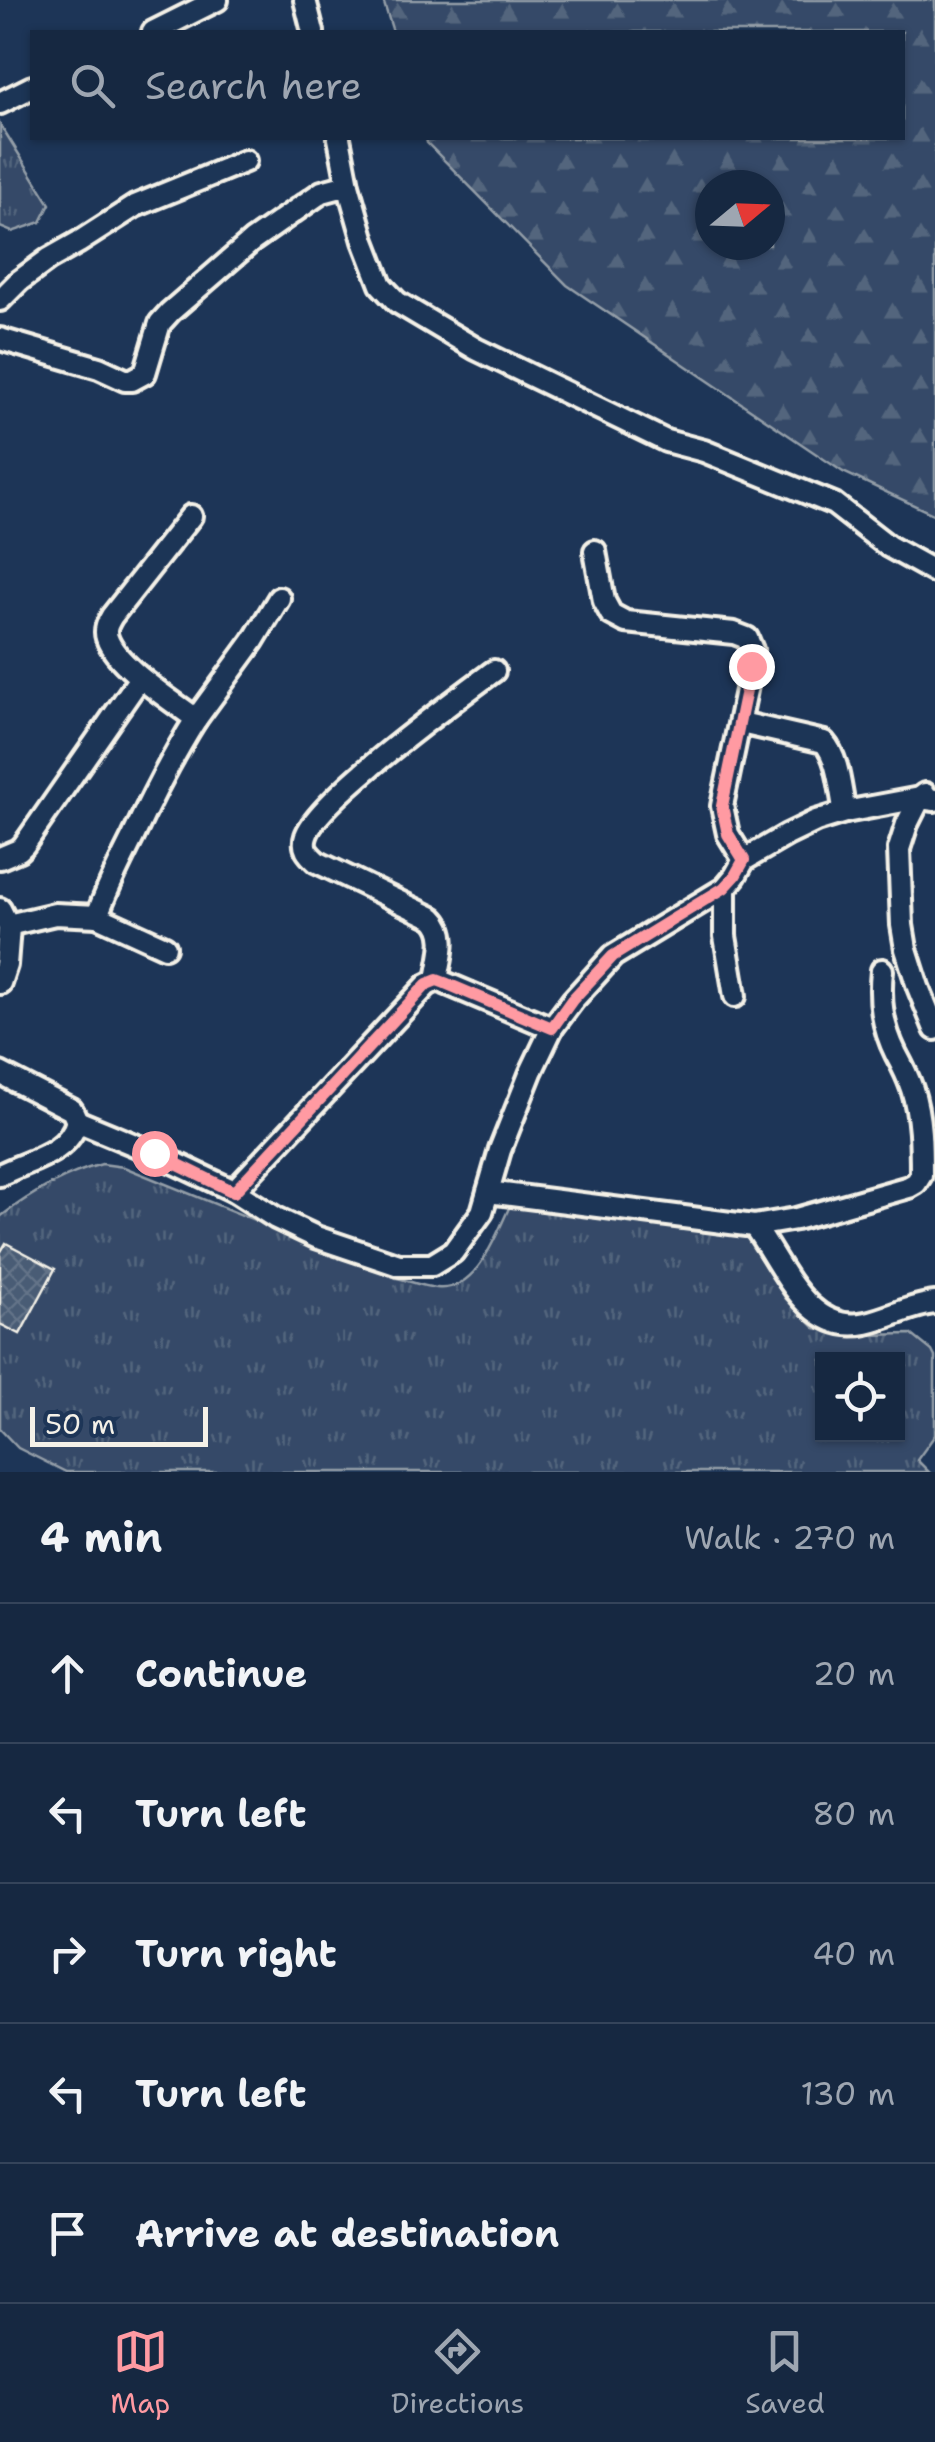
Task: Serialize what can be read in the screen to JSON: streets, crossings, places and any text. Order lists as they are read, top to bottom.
{
  "scale_bar": "50 m",
  "north": "right",
  "page": {
    "search": "Search here",
    "scale": "50 m",
    "heading": ["4 min", "Walk · 270 m"],
    "list": [
      ["Continue", "20 m"],
      ["Turn left", "80 m"],
      ["Turn right", "40 m"],
      ["Turn left", "130 m"],
      "Arrive at destination"
    ],
    "nav": ["Map", "Directions", "Saved"]
  }
}
